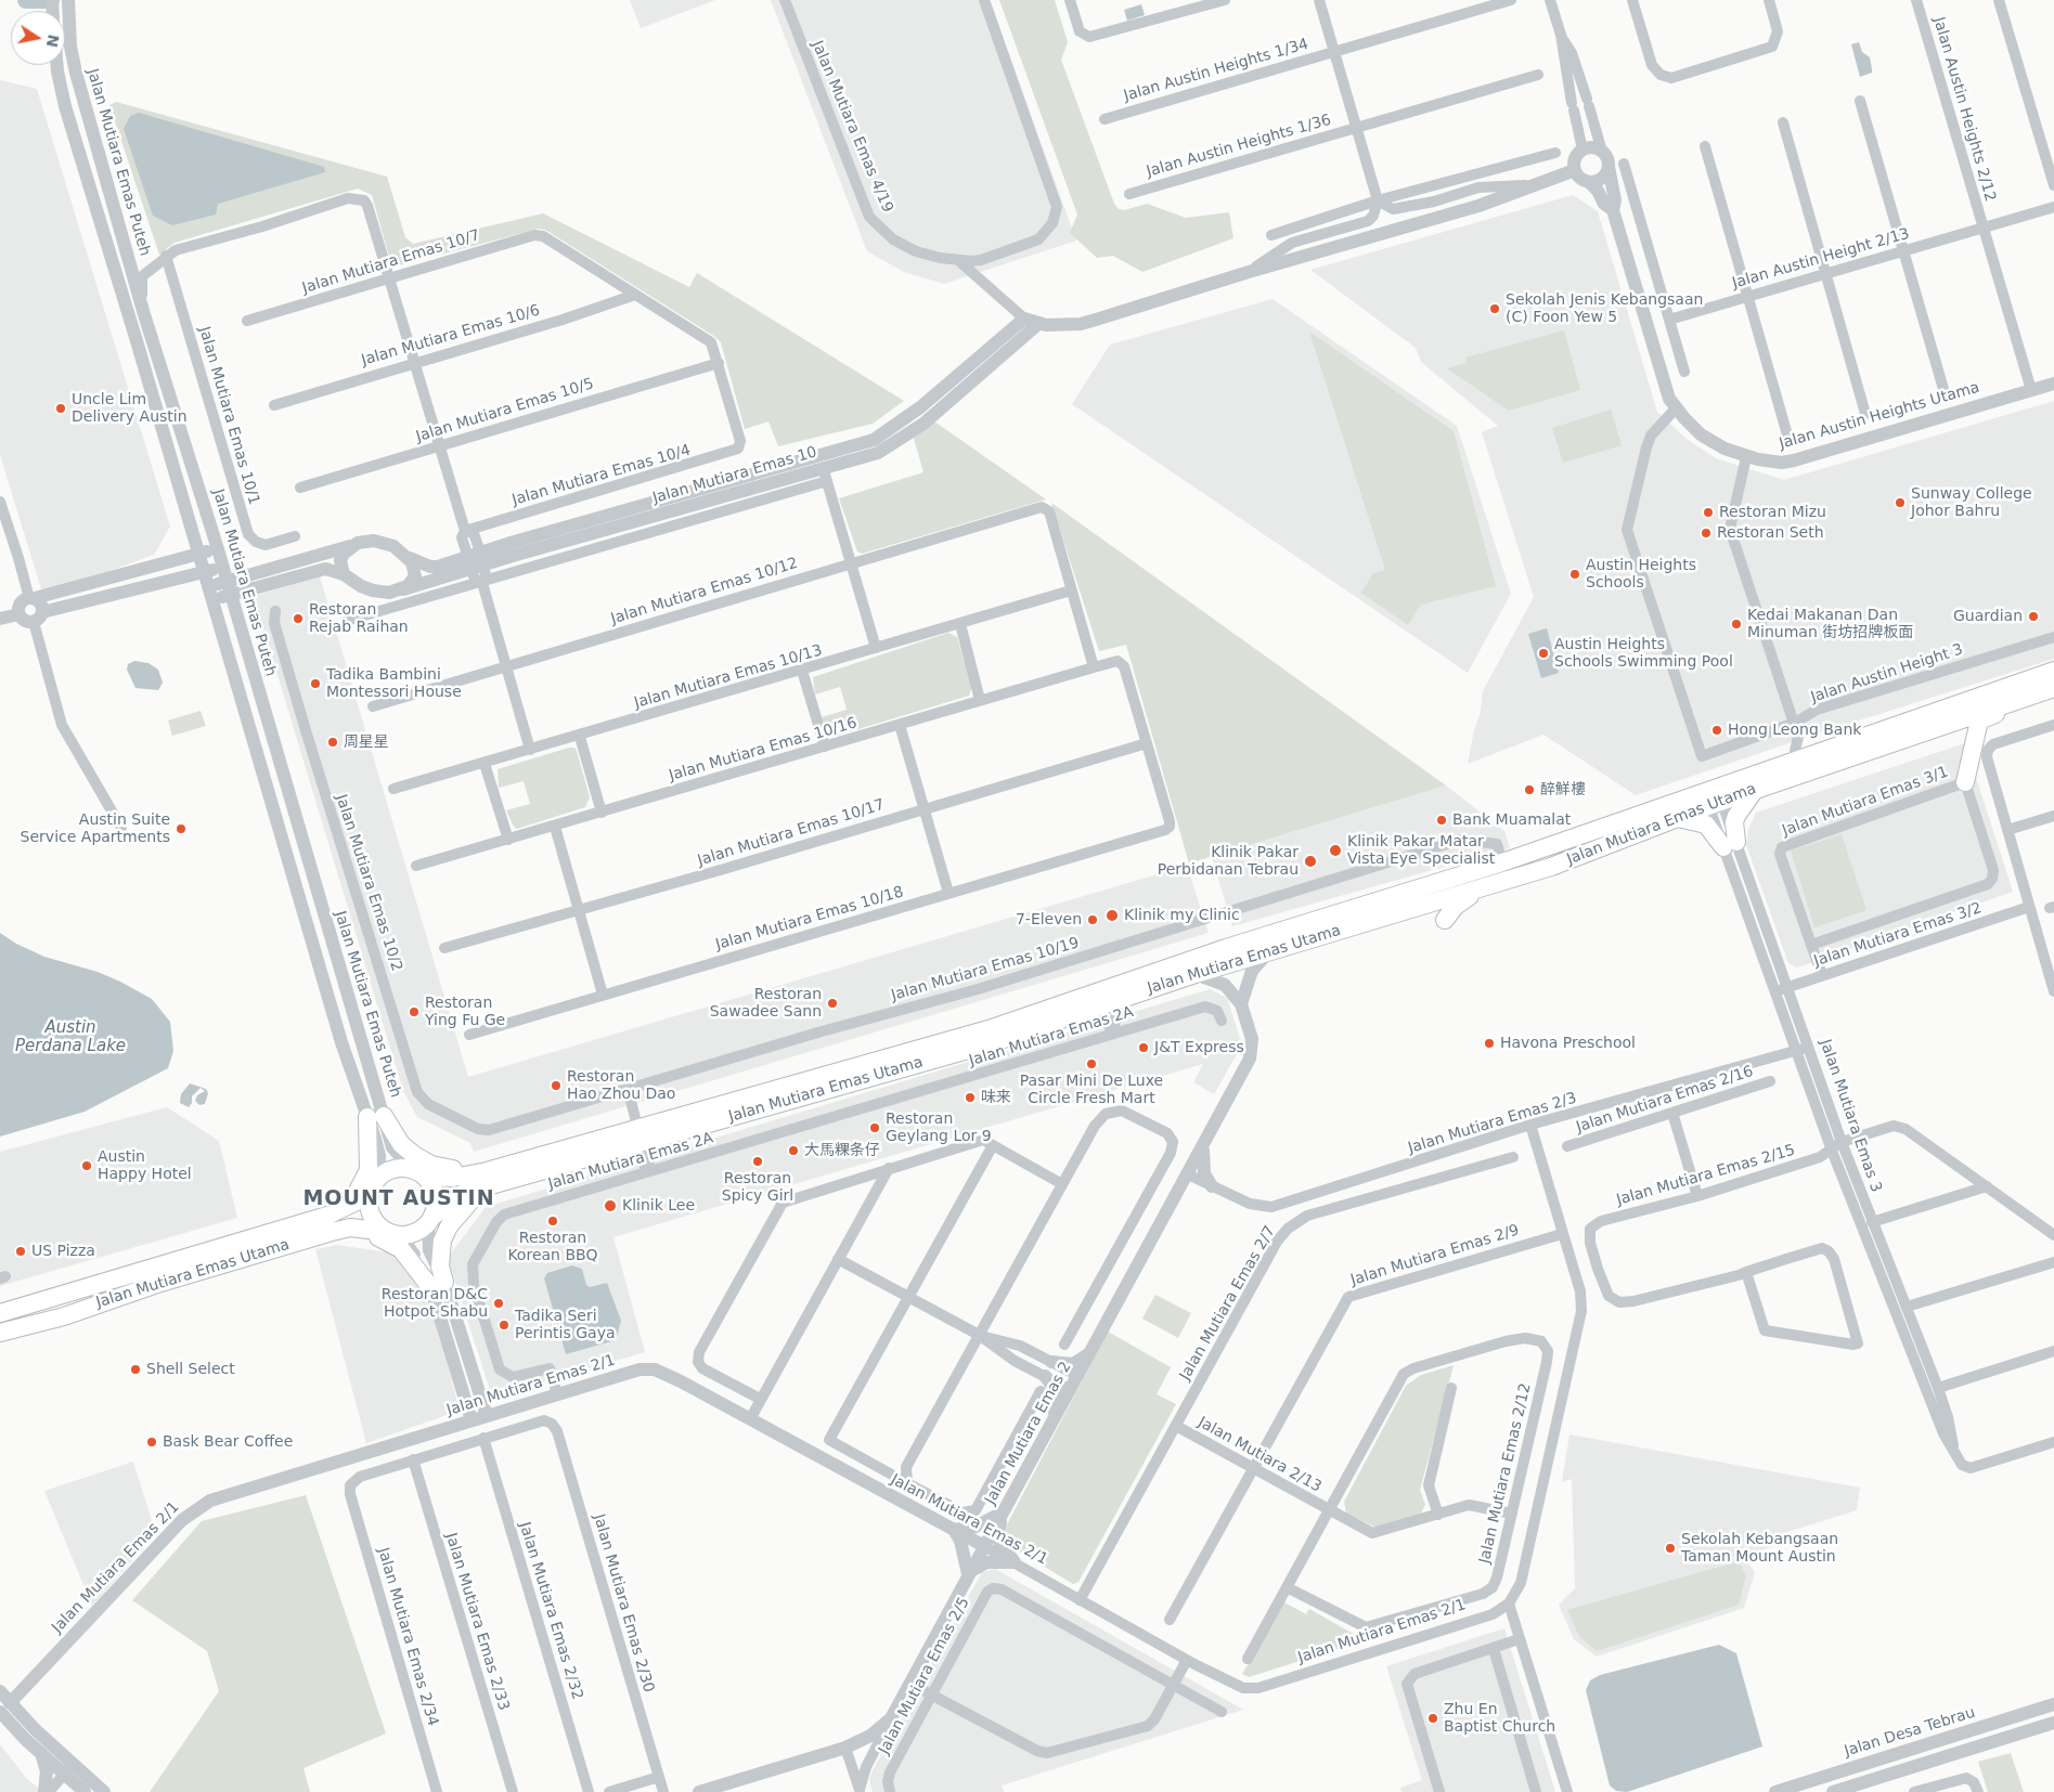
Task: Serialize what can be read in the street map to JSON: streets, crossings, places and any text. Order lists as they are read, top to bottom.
{
  "streets": {
    "main road": ["Jalan Mutiara Emas Utama"],
    "street": [
      "Jalan Austin Heights 1/34",
      "Jalan Austin Heights 2/12",
      "Jalan Mutiara Emas 4/19",
      "Jalan Austin Heights 1/36",
      "Jalan Mutiara Emas Puteh",
      "Jalan Austin Height 2/13",
      "Jalan Mutiara Emas 10/7",
      "Jalan Mutiara Emas 10/6",
      "Jalan Mutiara Emas 10/5",
      "Jalan Mutiara Emas 10/1",
      "Jalan Austin Heights Utama",
      "Jalan Mutiara Emas 10/4",
      "Jalan Mutiara Emas 10",
      "Jalan Mutiara Emas 10/12",
      "Jalan Austin Height 3",
      "Jalan Mutiara Emas 10/13",
      "Jalan Mutiara Emas 10/16",
      "Jalan Mutiara Emas 3/1",
      "Jalan Mutiara Emas 10/17",
      "Jalan Mutiara Emas 10/2",
      "Jalan Mutiara Emas 10/18",
      "Jalan Mutiara Emas 3/2",
      "Jalan Mutiara Emas 10/19",
      "Jalan Mutiara Emas 2A",
      "Jalan Mutiara Emas 2/16",
      "Jalan Mutiara Emas 3",
      "Jalan Mutiara Emas 2/3",
      "Jalan Mutiara Emas 2/15",
      "Jalan Mutiara Emas 2/9",
      "Jalan Mutiara Emas 2/7",
      "Jalan Mutiara Emas 2/1",
      "Jalan Mutiara Emas 2",
      "Jalan Mutiara 2/13",
      "Jalan Mutiara Emas 2/12",
      "Jalan Mutiara Emas 2/30",
      "Jalan Mutiara Emas 2/32",
      "Jalan Mutiara Emas 2/33",
      "Jalan Mutiara Emas 2/34",
      "Jalan Mutiara Emas 2/5",
      "Jalan Desa Tebrau"
    ]
  },
  "crossings": [
    ["Jalan Austin Heights 2/12", "Jalan Austin Height 2/13"],
    ["Jalan Austin Heights 2/12", "Jalan Austin Heights Utama"],
    ["Jalan Mutiara Emas Puteh", "Jalan Mutiara Emas Utama"],
    ["Jalan Mutiara Emas 10/7", "Jalan Mutiara Emas 10/6"],
    ["Jalan Mutiara Emas 10/5", "Jalan Mutiara Emas 10/4"],
    ["Jalan Austin Heights Utama", "Jalan Austin Height 3"],
    ["Jalan Mutiara Emas 10/12", "Jalan Mutiara Emas 10/13"],
    ["Jalan Mutiara Emas 10/16", "Jalan Mutiara Emas 10/17"],
    ["Jalan Mutiara Emas 10/16", "Jalan Mutiara Emas 10/18"],
    ["Jalan Mutiara Emas 3/1", "Jalan Mutiara Emas 3/2"],
    ["Jalan Mutiara Emas Utama", "Jalan Mutiara Emas 10/19"],
    ["Jalan Mutiara Emas Utama", "Jalan Mutiara Emas 3"],
    ["Jalan Mutiara Emas Utama", "Jalan Mutiara Emas 2"],
    ["Jalan Mutiara Emas 10/17", "Jalan Mutiara Emas 10/18"],
    ["Jalan Mutiara Emas 10/2", "Jalan Mutiara Emas 10/19"],
    ["Jalan Mutiara Emas 3/2", "Jalan Mutiara Emas 3"],
    ["Jalan Mutiara Emas 2A", "Jalan Mutiara Emas 2/1"],
    ["Jalan Mutiara Emas 3", "Jalan Mutiara Emas 2/3"],
    ["Jalan Mutiara Emas 3", "Jalan Mutiara Emas 2/15"],
    ["Jalan Mutiara Emas 2/3", "Jalan Mutiara Emas 2"],
    ["Jalan Mutiara Emas 2/9", "Jalan Mutiara 2/13"],
    ["Jalan Mutiara Emas 2/7", "Jalan Mutiara Emas 2/1"],
    ["Jalan Mutiara Emas 2/7", "Jalan Mutiara 2/13"],
    ["Jalan Mutiara Emas 2/1", "Jalan Mutiara Emas 2"],
    ["Jalan Mutiara 2/13", "Jalan Mutiara Emas 2/12"],
    ["Jalan Mutiara Emas 2/30", "Jalan Mutiara Emas 2/32"],
    ["Jalan Mutiara Emas 2/33", "Jalan Mutiara Emas 2/34"]
  ],
  "districts": ["MOUNT AUSTIN"],
  "water": ["Austin Perdana Lake"],
  "places": [
    "Sekolah Jenis Kebangsaan (C) Foon Yew 5",
    "Uncle Lim Delivery Austin",
    "Sunway College Johor Bahru",
    "Restoran Mizu",
    "Restoran Seth",
    "Austin Heights Schools",
    "Guardian",
    "Restoran Rejab Raihan",
    "Kedai Makanan Dan Minuman 街坊招牌板面",
    "Austin Heights Schools Swimming Pool",
    "Tadika Bambini Montessori House",
    "Hong Leong Bank",
    "周星星",
    "醉鮮樓",
    "Bank Muamalat",
    "Austin Suite Service Apartments",
    "Klinik Pakar Matar Vista Eye Specialist",
    "Klinik Pakar Perbidanan Tebrau",
    "Klinik my Clinic",
    "7-Eleven",
    "Restoran Sawadee Sann",
    "Restoran Ying Fu Ge",
    "Havona Preschool",
    "J&T Express",
    "Pasar Mini De Luxe Circle Fresh Mart",
    "Restoran Hao Zhou Dao",
    "味来",
    "Restoran Geylang Lor 9",
    "大馬粿条仔",
    "Restoran Spicy Girl",
    "Austin Happy Hotel",
    "Klinik Lee",
    "Restoran Korean BBQ",
    "US Pizza",
    "Restoran D&C Hotpot Shabu",
    "Tadika Seri Perintis Gaya",
    "Shell Select",
    "Bask Bear Coffee",
    "Sekolah Kebangsaan Taman Mount Austin",
    "Zhu En Baptist Church"
  ],
  "north": "right"
}
